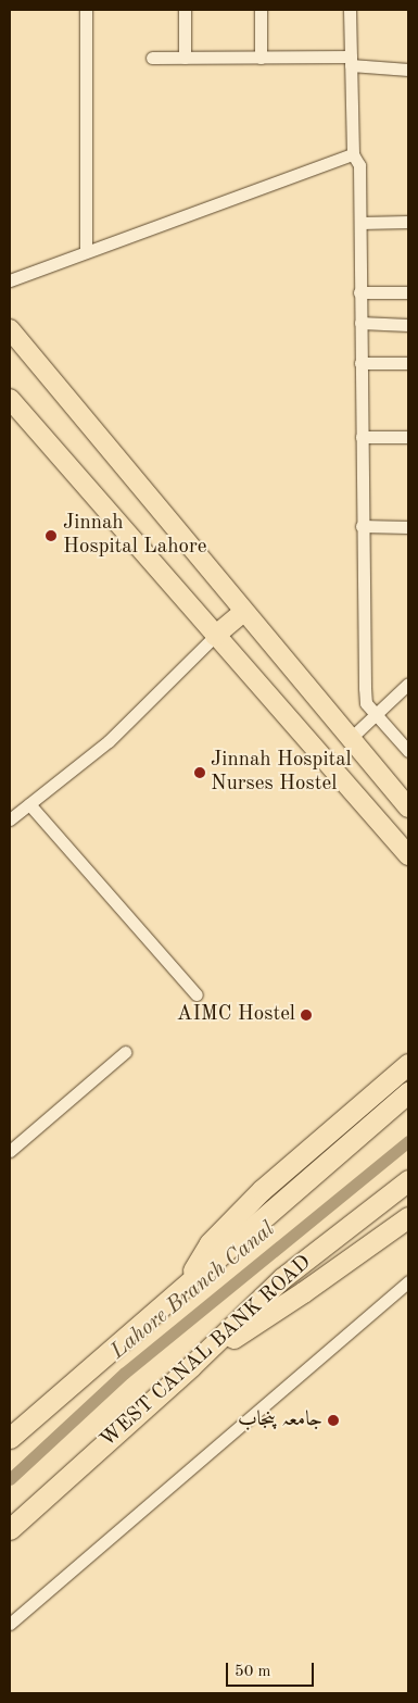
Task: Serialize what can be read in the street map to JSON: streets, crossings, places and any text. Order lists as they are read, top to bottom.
{
  "streets": {
    "highway": ["WEST CANAL BANK ROAD"]
  },
  "water": ["Lahore Branch Canal"],
  "places": [
    "Jinnah Hospital Lahore",
    "Jinnah Hospital Nurses Hostel",
    "AIMC Hostel",
    "جامعہ پنجاب"
  ],
  "scale_bar": "50 m"
}
